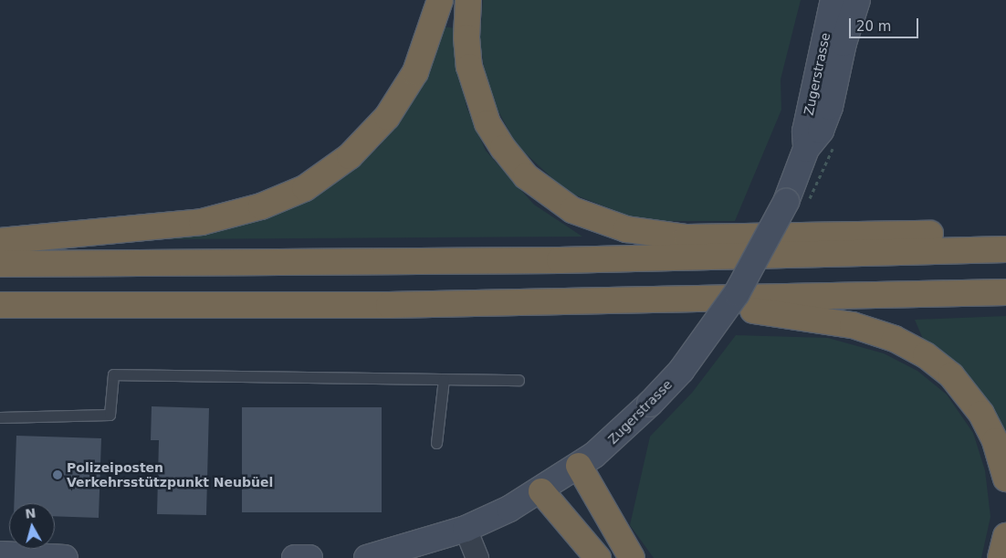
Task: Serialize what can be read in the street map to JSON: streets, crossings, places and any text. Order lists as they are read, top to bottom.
{
  "streets": {
    "main road": ["Zugerstrasse"]
  },
  "places": ["Polizeiposten Verkehrsstützpunkt Neubüel"],
  "scale_bar": "20 m",
  "north": "top"
}
